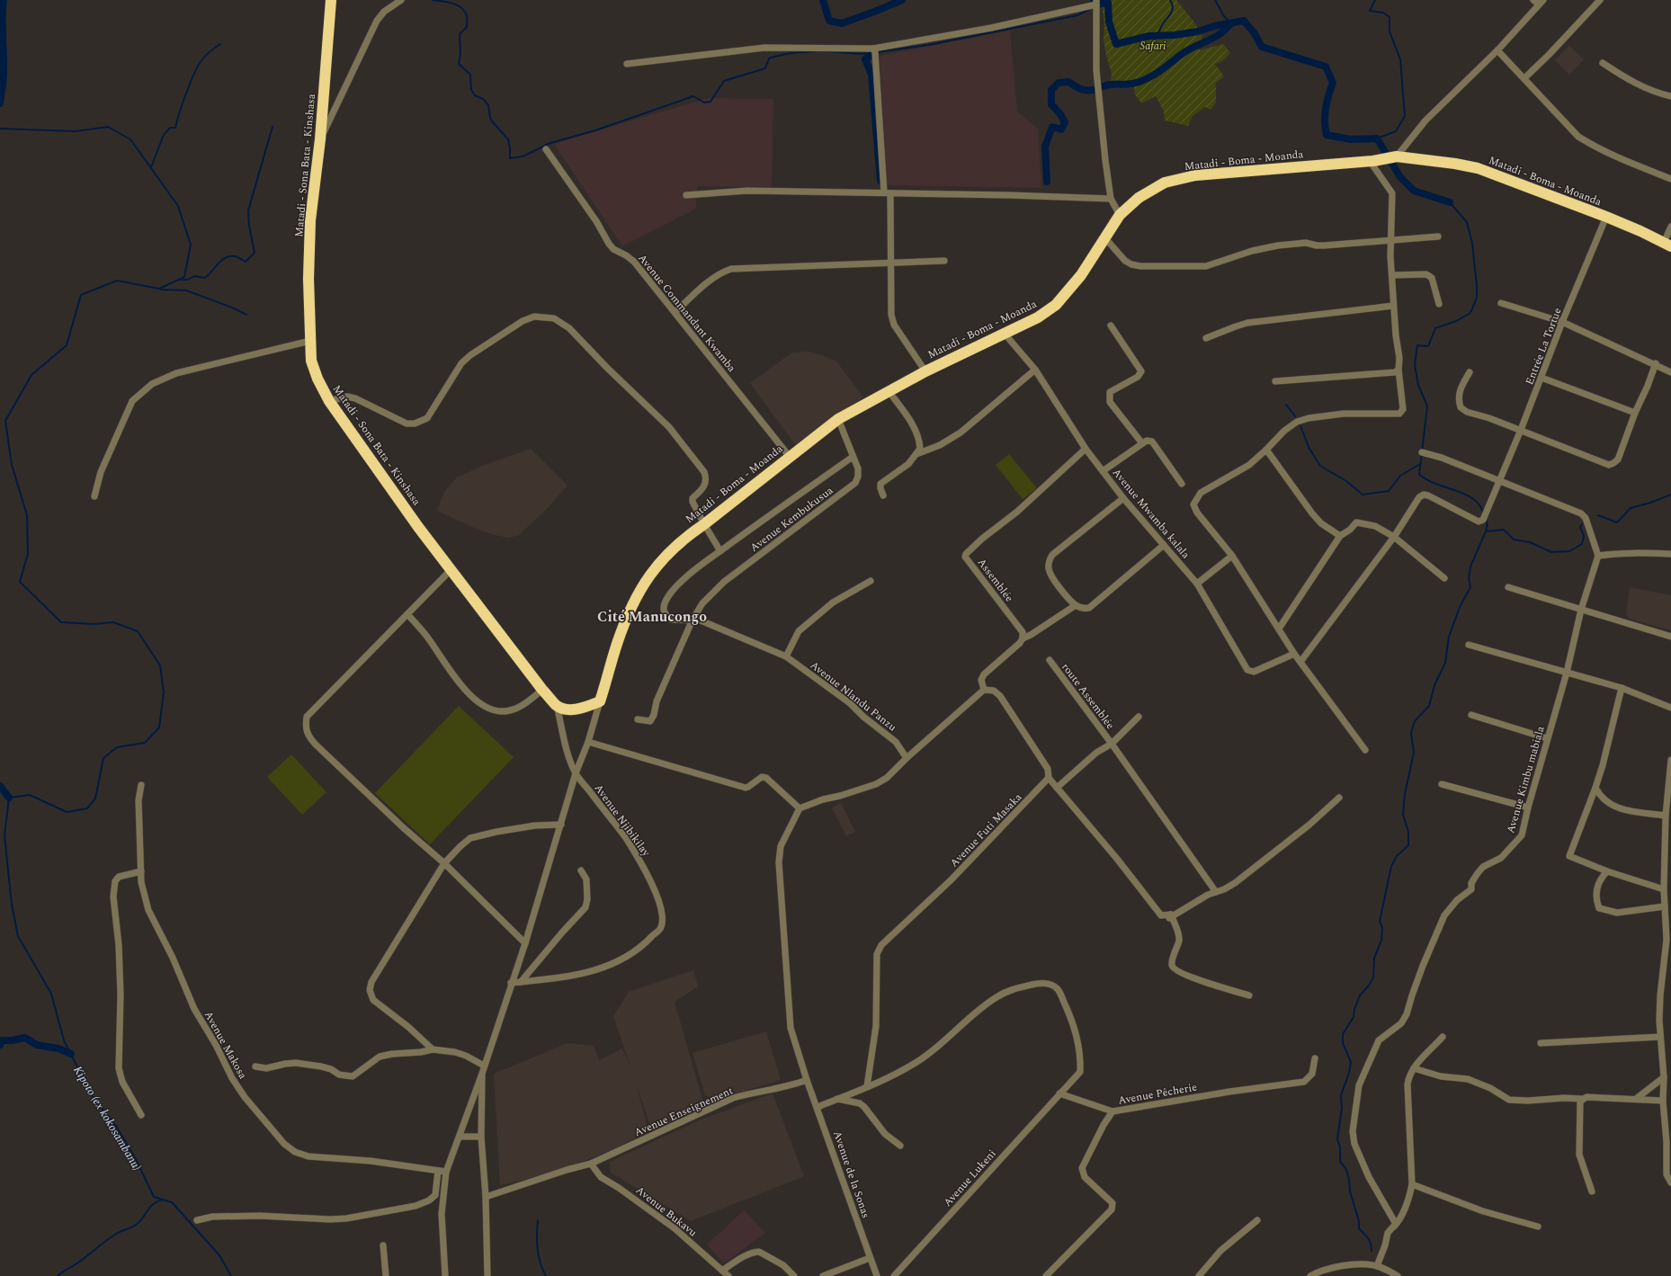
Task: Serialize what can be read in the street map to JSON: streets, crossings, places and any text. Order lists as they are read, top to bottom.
{
  "streets": {
    "highway": ["Matadi - Boma - Moanda", "Matadi - Sona Bata - Kinshasa"],
    "street": [
      "Avenue Commandant Kwamba",
      "Entrée La Tortue",
      "Avenue Mwamba kalala",
      "Avenue Kembukusua",
      "Assemblée",
      "Avenue Nlandu Panzu",
      "route Assemblée",
      "Avenue Kimbu mabiala",
      "Avenue Njibikilay",
      "Avenue Futi Masaka",
      "Avenue Makosa",
      "Avenue Pêcherie",
      "Avenue Enseignement",
      "Avenue de la Sonas",
      "Avenue Lukeni",
      "Avenue Bukavu"
    ]
  },
  "crossings": [
    ["Matadi - Boma - Moanda", "Avenue Commandant Kwamba"],
    ["Matadi - Boma - Moanda", "Entrée La Tortue"],
    ["Matadi - Boma - Moanda", "Avenue Mwamba kalala"],
    ["Matadi - Boma - Moanda", "Avenue Kembukusua"],
    ["Matadi - Sona Bata - Kinshasa", "Avenue Njibikilay"],
    ["Avenue Mwamba kalala", "Assemblée"],
    ["Avenue Kembukusua", "Avenue Nlandu Panzu"],
    ["Avenue Futi Masaka", "Avenue Lukeni"],
    ["Avenue Enseignement", "Avenue de la Sonas"],
    ["Avenue Enseignement", "Avenue Bukavu"],
    ["Avenue de la Sonas", "Avenue Lukeni"]
  ],
  "districts": ["Cité Manucongo"],
  "water": ["Kipoto (ex kokosambanu)"],
  "parks": ["Safari"]
}
